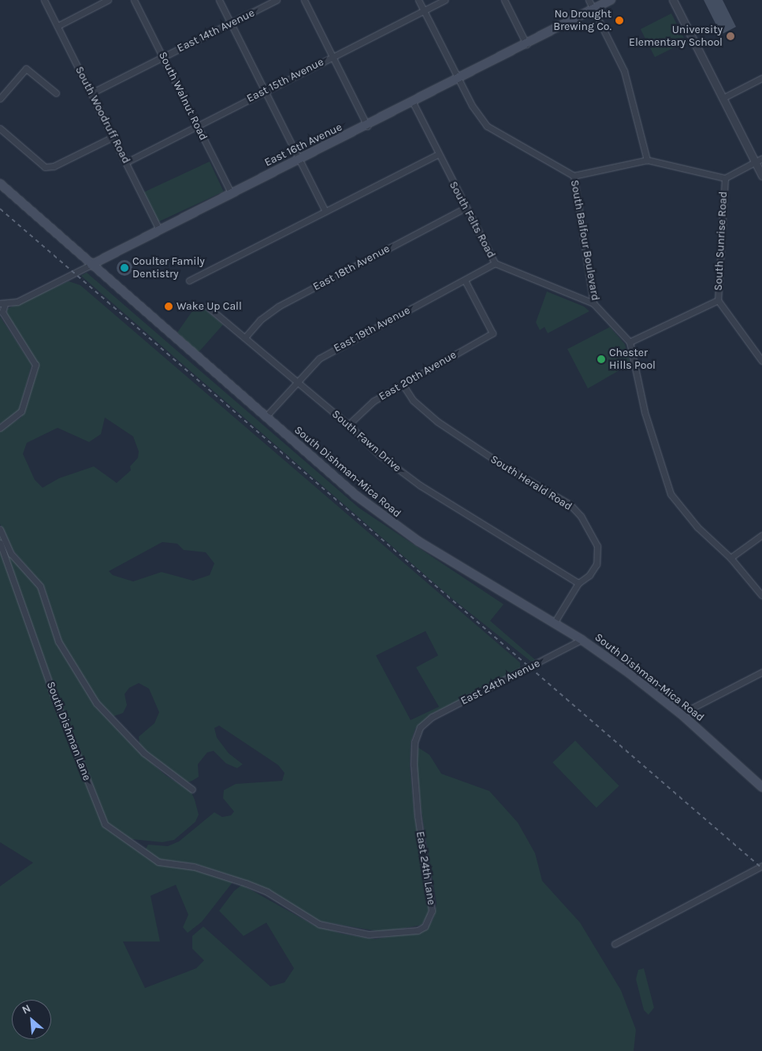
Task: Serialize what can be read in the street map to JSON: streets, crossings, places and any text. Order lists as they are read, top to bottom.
{
  "streets": {
    "main road": ["East 16th Avenue", "South Dishman-Mica Road"],
    "street": [
      "East 14th Avenue",
      "East 15th Avenue",
      "South Walnut Road",
      "South Woodruff Road",
      "South Felts Road",
      "South Balfour Boulevard",
      "South Sunrise Road",
      "East 18th Avenue",
      "East 19th Avenue",
      "East 20th Avenue",
      "South Fawn Drive",
      "South Herald Road",
      "East 24th Avenue",
      "South Dishman Lane",
      "East 24th Lane"
    ]
  },
  "crossings": [
    ["East 14th Avenue", "South Walnut Road"],
    ["East 14th Avenue", "South Woodruff Road"],
    ["East 15th Avenue", "South Walnut Road"],
    ["East 15th Avenue", "South Woodruff Road"],
    ["East 15th Avenue", "South Balfour Boulevard"],
    ["South Walnut Road", "East 16th Avenue"],
    ["South Woodruff Road", "East 16th Avenue"],
    ["East 16th Avenue", "South Felts Road"],
    ["East 16th Avenue", "South Balfour Boulevard"],
    ["East 16th Avenue", "South Dishman-Mica Road"],
    ["South Felts Road", "South Balfour Boulevard"],
    ["South Felts Road", "East 18th Avenue"],
    ["South Felts Road", "East 19th Avenue"],
    ["East 18th Avenue", "South Fawn Drive"],
    ["East 19th Avenue", "East 20th Avenue"],
    ["East 19th Avenue", "South Fawn Drive"],
    ["East 19th Avenue", "South Dishman-Mica Road"],
    ["East 20th Avenue", "South Fawn Drive"],
    ["East 20th Avenue", "South Herald Road"],
    ["South Fawn Drive", "South Herald Road"],
    ["South Dishman-Mica Road", "South Herald Road"],
    ["South Dishman-Mica Road", "East 24th Avenue"],
    ["East 24th Avenue", "East 24th Lane"],
    ["South Dishman Lane", "East 24th Lane"]
  ],
  "places": [
    "No Drought Brewing Co.",
    "University Elementary School",
    "Coulter Family Dentistry",
    "Wake Up Call",
    "Chester Hills Pool"
  ],
  "north": "top left"
}
